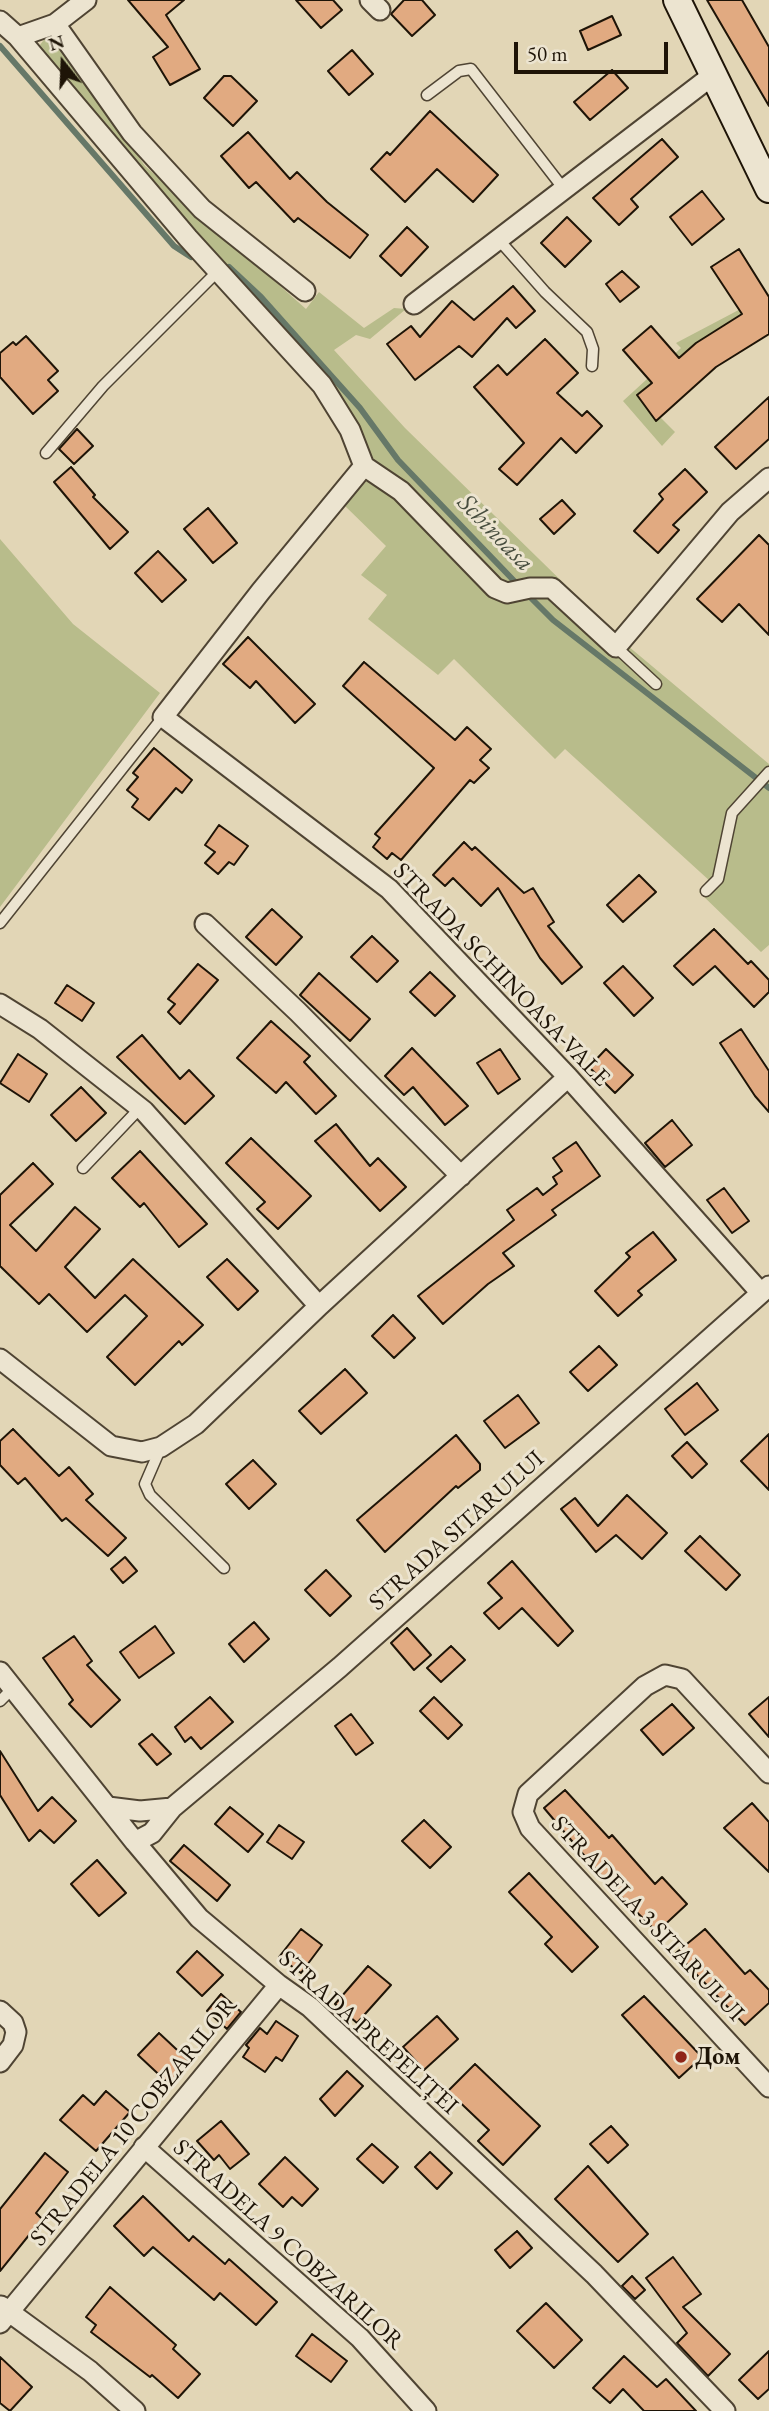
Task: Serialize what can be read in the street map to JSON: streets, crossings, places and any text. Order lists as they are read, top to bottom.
{
  "streets": {
    "street": [
      "STRADA SCHINOASA-VALE",
      "STRADA SITARULUI",
      "STRADELA 3 SITARULUI",
      "STRADA PREPELIȚEI",
      "STRADELA 10 COBZARILOR",
      "STRADELA 9 COBZARILOR"
    ]
  },
  "crossings": [
    ["STRADA SCHINOASA-VALE", "STRADA SITARULUI"],
    ["STRADA SITARULUI", "STRADA PREPELIȚEI"],
    ["STRADA PREPELIȚEI", "STRADELA 10 COBZARILOR"],
    ["STRADELA 10 COBZARILOR", "STRADELA 9 COBZARILOR"]
  ],
  "water": ["Schinoasa"],
  "places": ["Дом"],
  "scale_bar": "50 m",
  "north": "top"
}
